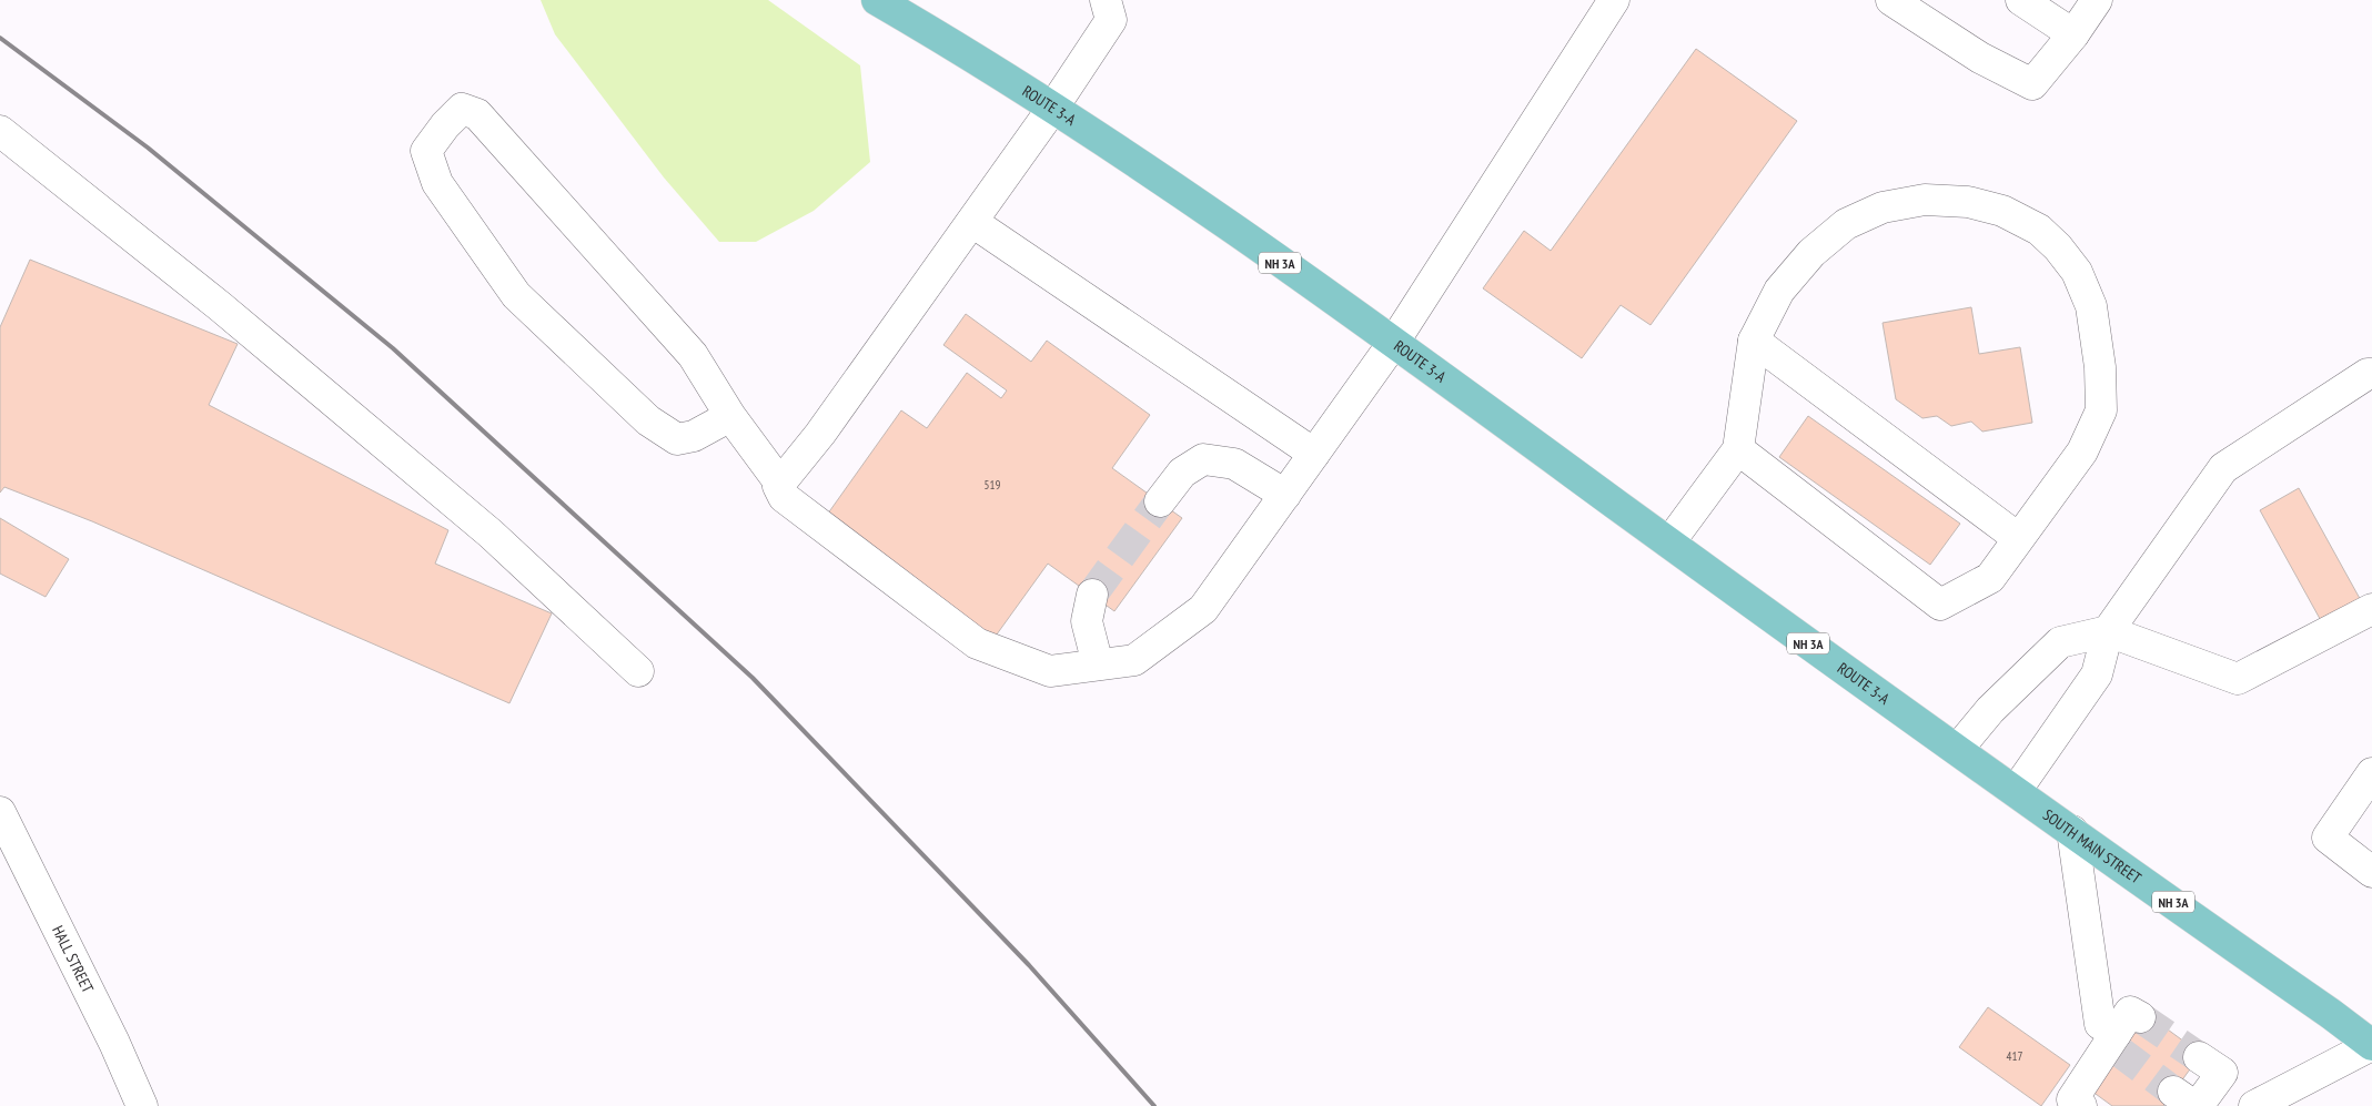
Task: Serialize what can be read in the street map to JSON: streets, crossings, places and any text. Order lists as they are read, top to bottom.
{
  "streets": {
    "main road": ["ROUTE 3-A", "NH 3A", "SOUTH MAIN STREET"],
    "street": ["HALL STREET"]
  },
  "crossings": [
    ["ROUTE 3-A", "SOUTH MAIN STREET"]
  ],
  "house_numbers": ["519", "417"]
}
